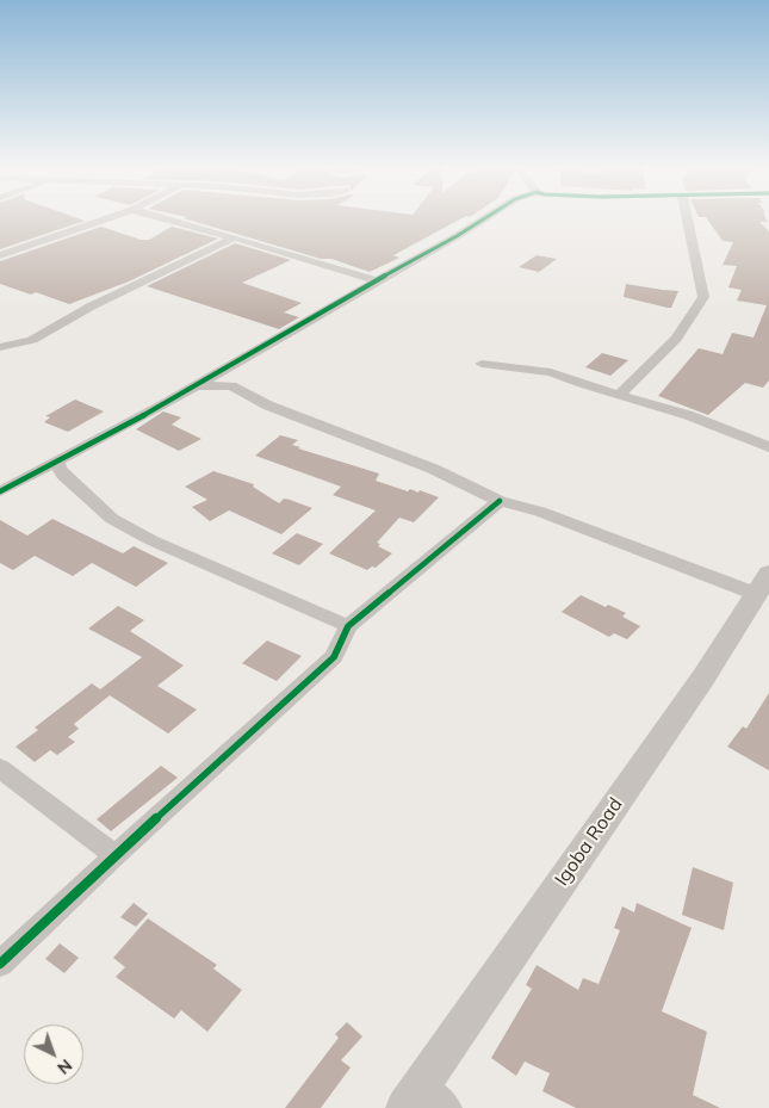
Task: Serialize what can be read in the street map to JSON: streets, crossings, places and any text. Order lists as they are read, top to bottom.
{
  "streets": {
    "street": ["Igoba Road"]
  },
  "north": "bottom right"
}
